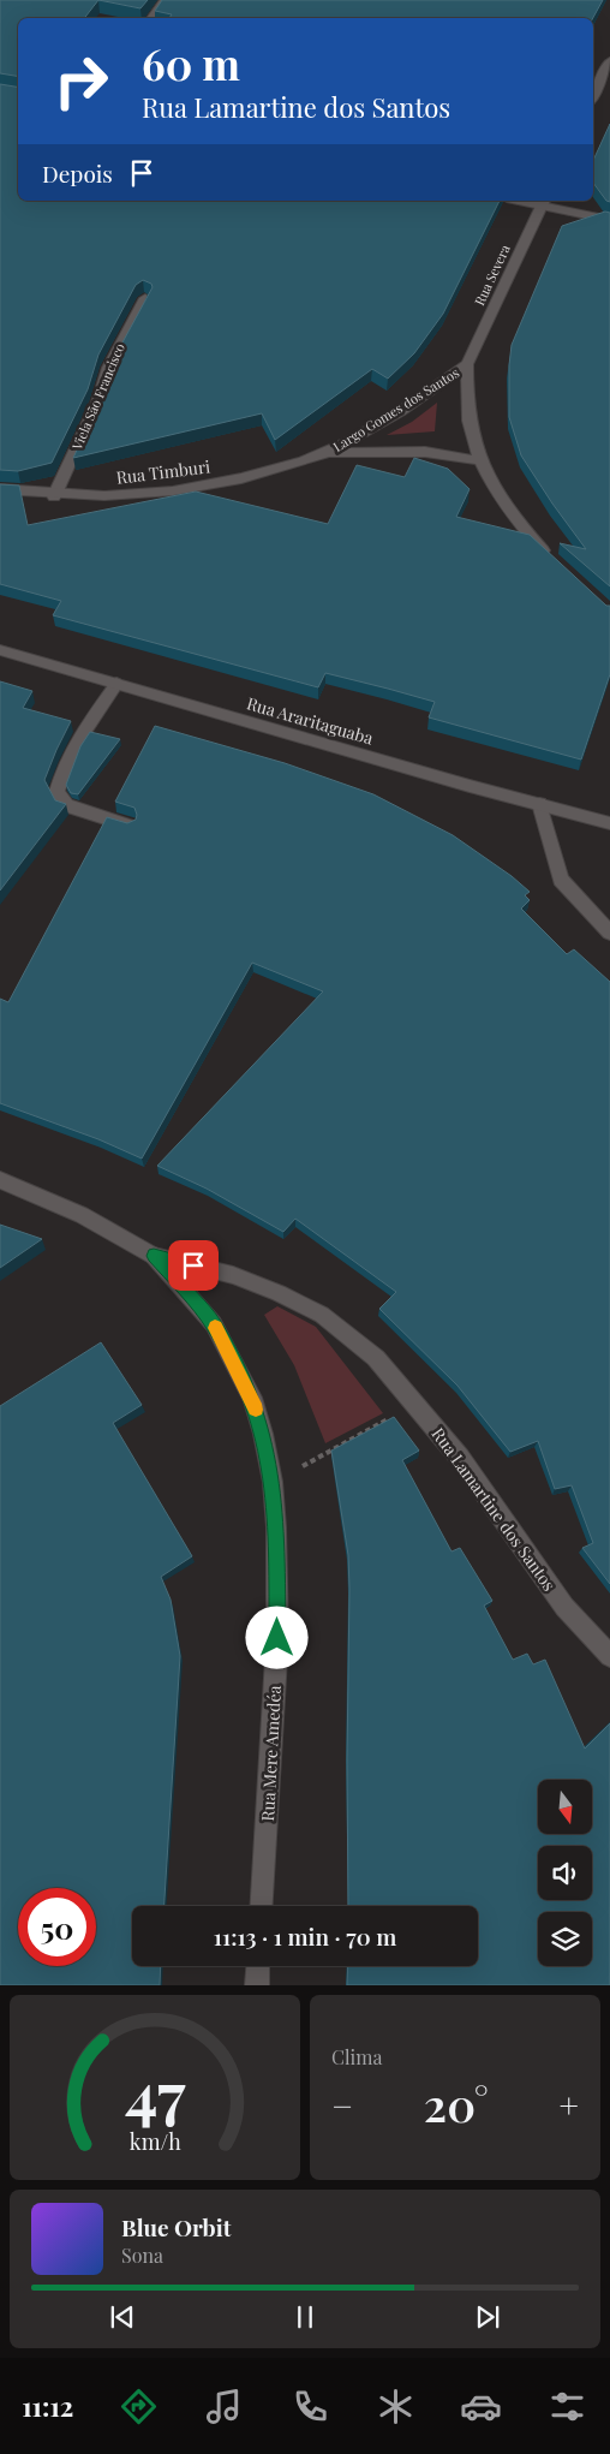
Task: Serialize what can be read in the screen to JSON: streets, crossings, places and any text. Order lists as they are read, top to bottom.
{
  "streets": {
    "street": [
      "Rua Severa",
      "Viela São Francisco",
      "Largo Gomes dos Santos",
      "Rua Timburi",
      "Rua Araritaguaba",
      "Rua Lamartine dos Santos",
      "Rua Mere Amedéa"
    ]
  },
  "crossings": [
    ["Rua Severa", "Largo Gomes dos Santos"],
    ["Viela São Francisco", "Rua Timburi"],
    ["Largo Gomes dos Santos", "Rua Timburi"],
    ["Rua Lamartine dos Santos", "Rua Mere Amedéa"]
  ],
  "north": "bottom",
  "page": {
    "turn": ["60 m", "Rua Lamartine dos Santos"],
    "then": "Depois",
    "limit": "50",
    "trip": "11:13 · 1 min · 70 m",
    "tile": "Clima",
    "heat": ["−", "20°", "+"],
    "song": ["Blue Orbit", "Sona"],
    "tabs": "11:12",
    "gauge": ["47", "km/h"]
  }
}
